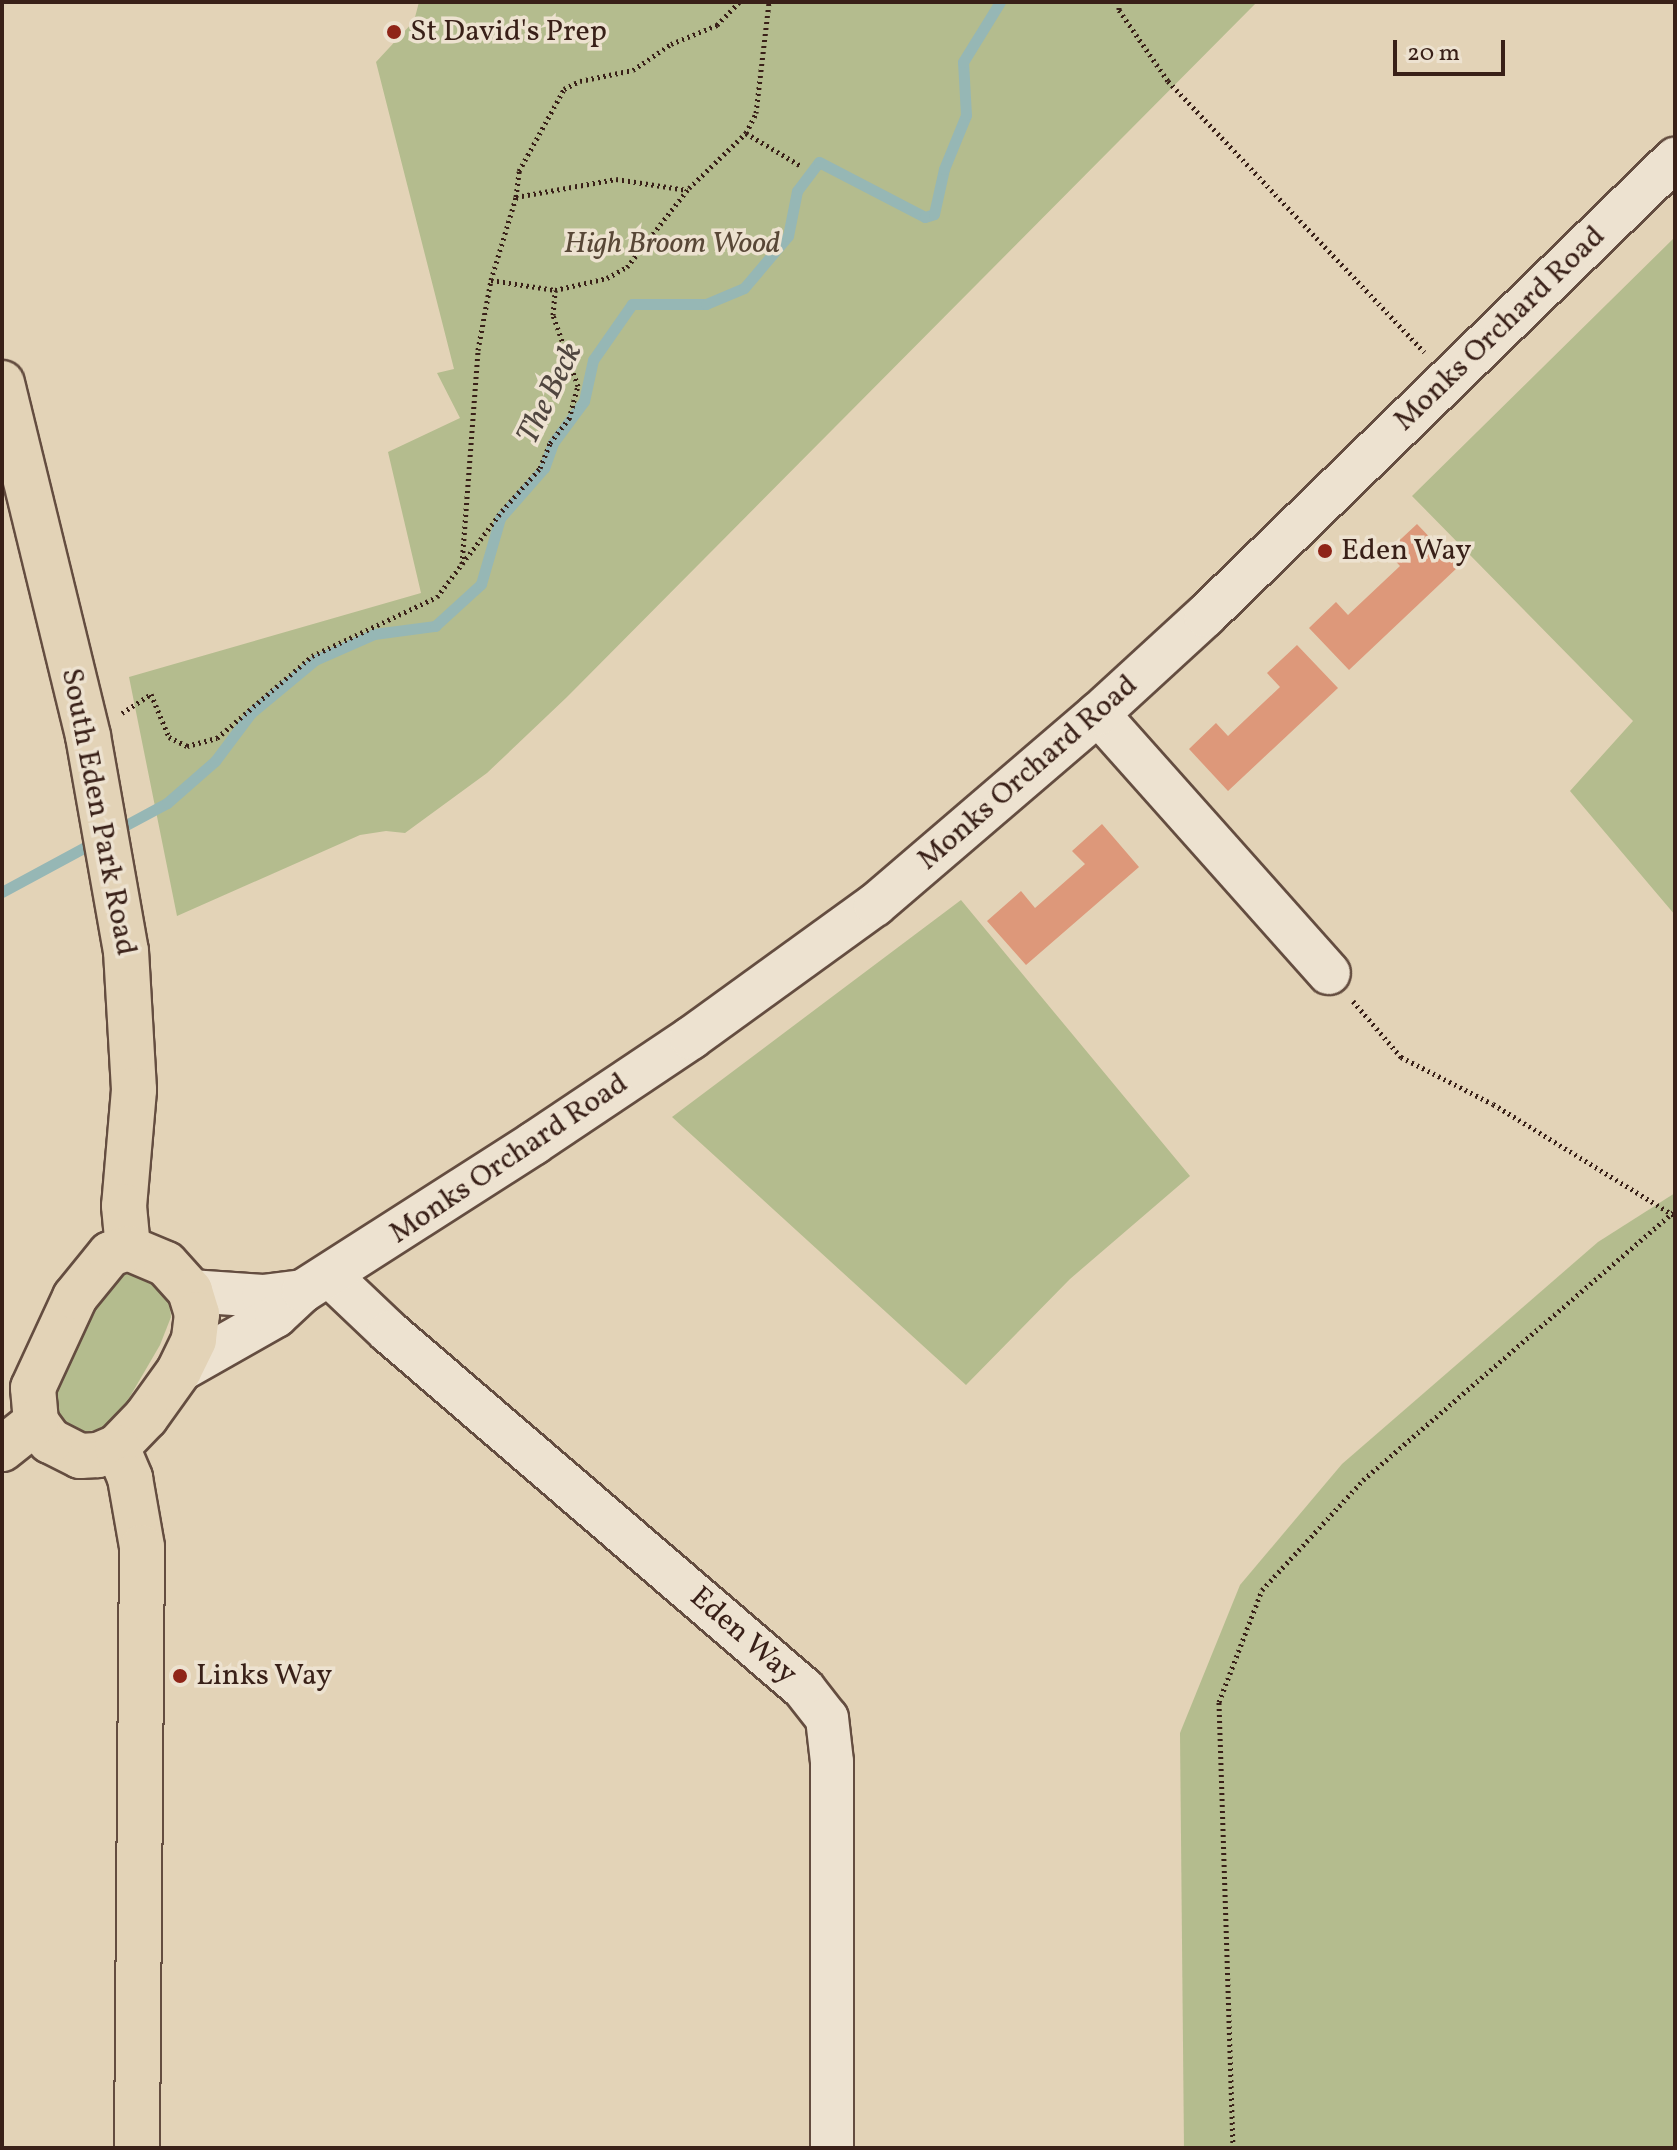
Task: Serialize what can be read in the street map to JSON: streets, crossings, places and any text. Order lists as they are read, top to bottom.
{
  "streets": {
    "main road": ["South Eden Park Road"],
    "street": ["Monks Orchard Road", "Eden Way"]
  },
  "crossings": [
    ["Monks Orchard Road", "South Eden Park Road"],
    ["Monks Orchard Road", "Eden Way"]
  ],
  "water": ["The Beck"],
  "parks": ["High Broom Wood"],
  "places": ["St David's Prep", "Eden Way", "Links Way"],
  "scale_bar": "20 m"
}
